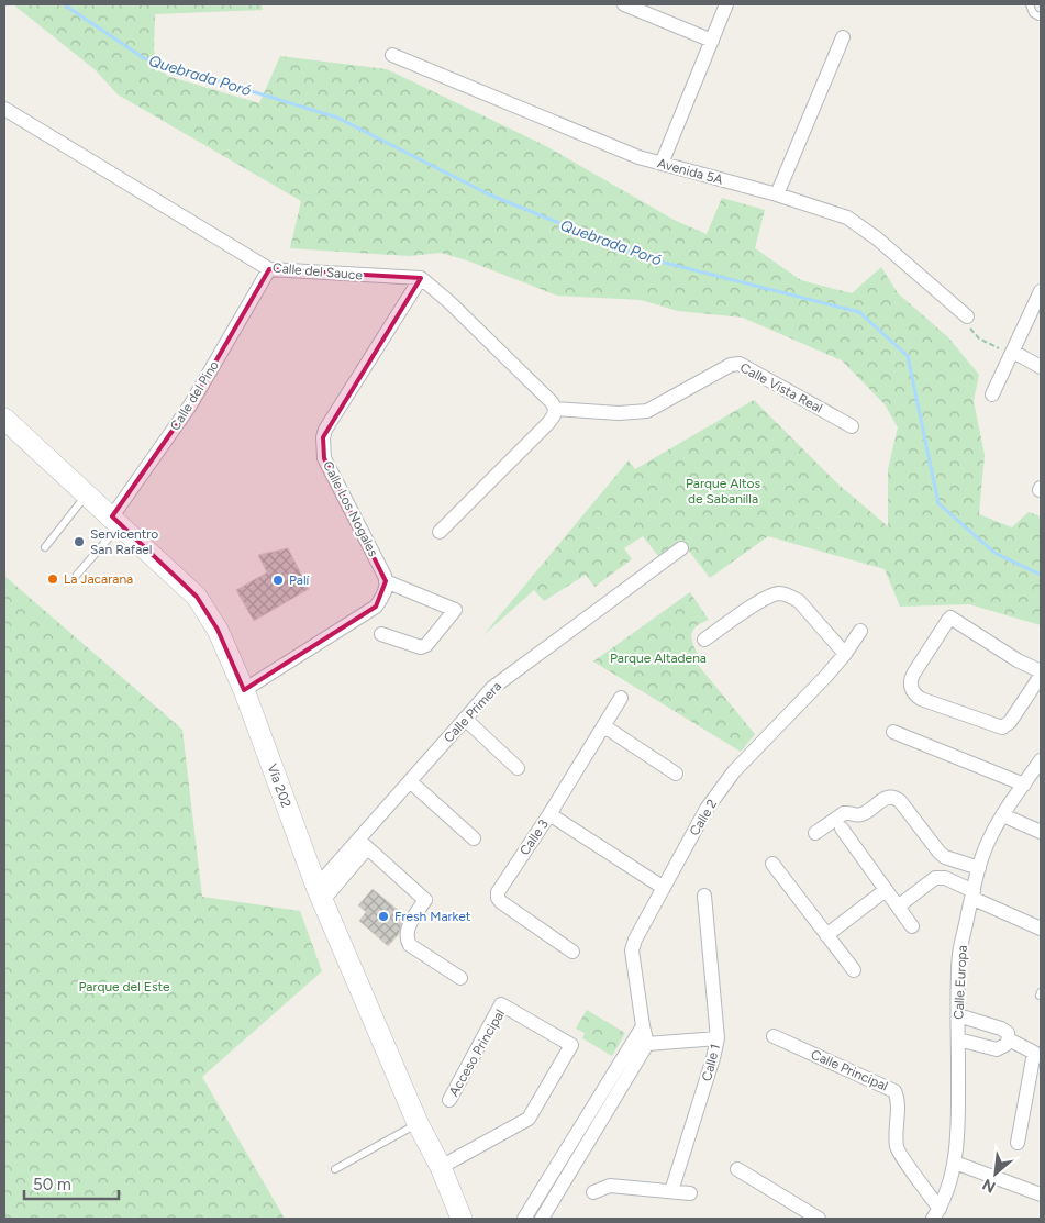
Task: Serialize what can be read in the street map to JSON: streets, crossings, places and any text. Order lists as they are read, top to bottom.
{
  "streets": {
    "main road": ["Vía 202"],
    "street": [
      "Avenida 5A",
      "Calle del Sauce",
      "Calle Vista Real",
      "Calle del Pino",
      "Calle Los Nogales",
      "Calle Primera",
      "Calle 2",
      "Calle 3",
      "Calle Europa",
      "Acceso Principal",
      "Calle 1",
      "Calle Principal"
    ]
  },
  "crossings": [
    ["Calle del Sauce", "Calle del Pino"],
    ["Calle del Sauce", "Calle Los Nogales"],
    ["Calle del Pino", "Vía 202"],
    ["Calle Primera", "Vía 202"],
    ["Vía 202", "Acceso Principal"],
    ["Calle Europa", "Calle Principal"]
  ],
  "water": ["Quebrada Poró"],
  "parks": ["Parque Altos de Sabanilla", "Parque Altadena", "Parque del Este"],
  "places": [
    "Servicentro San Rafael",
    "La Jacarana",
    "Palí",
    "Fresh Market"
  ],
  "scale_bar": "50 m",
  "north": "bottom left"
}
